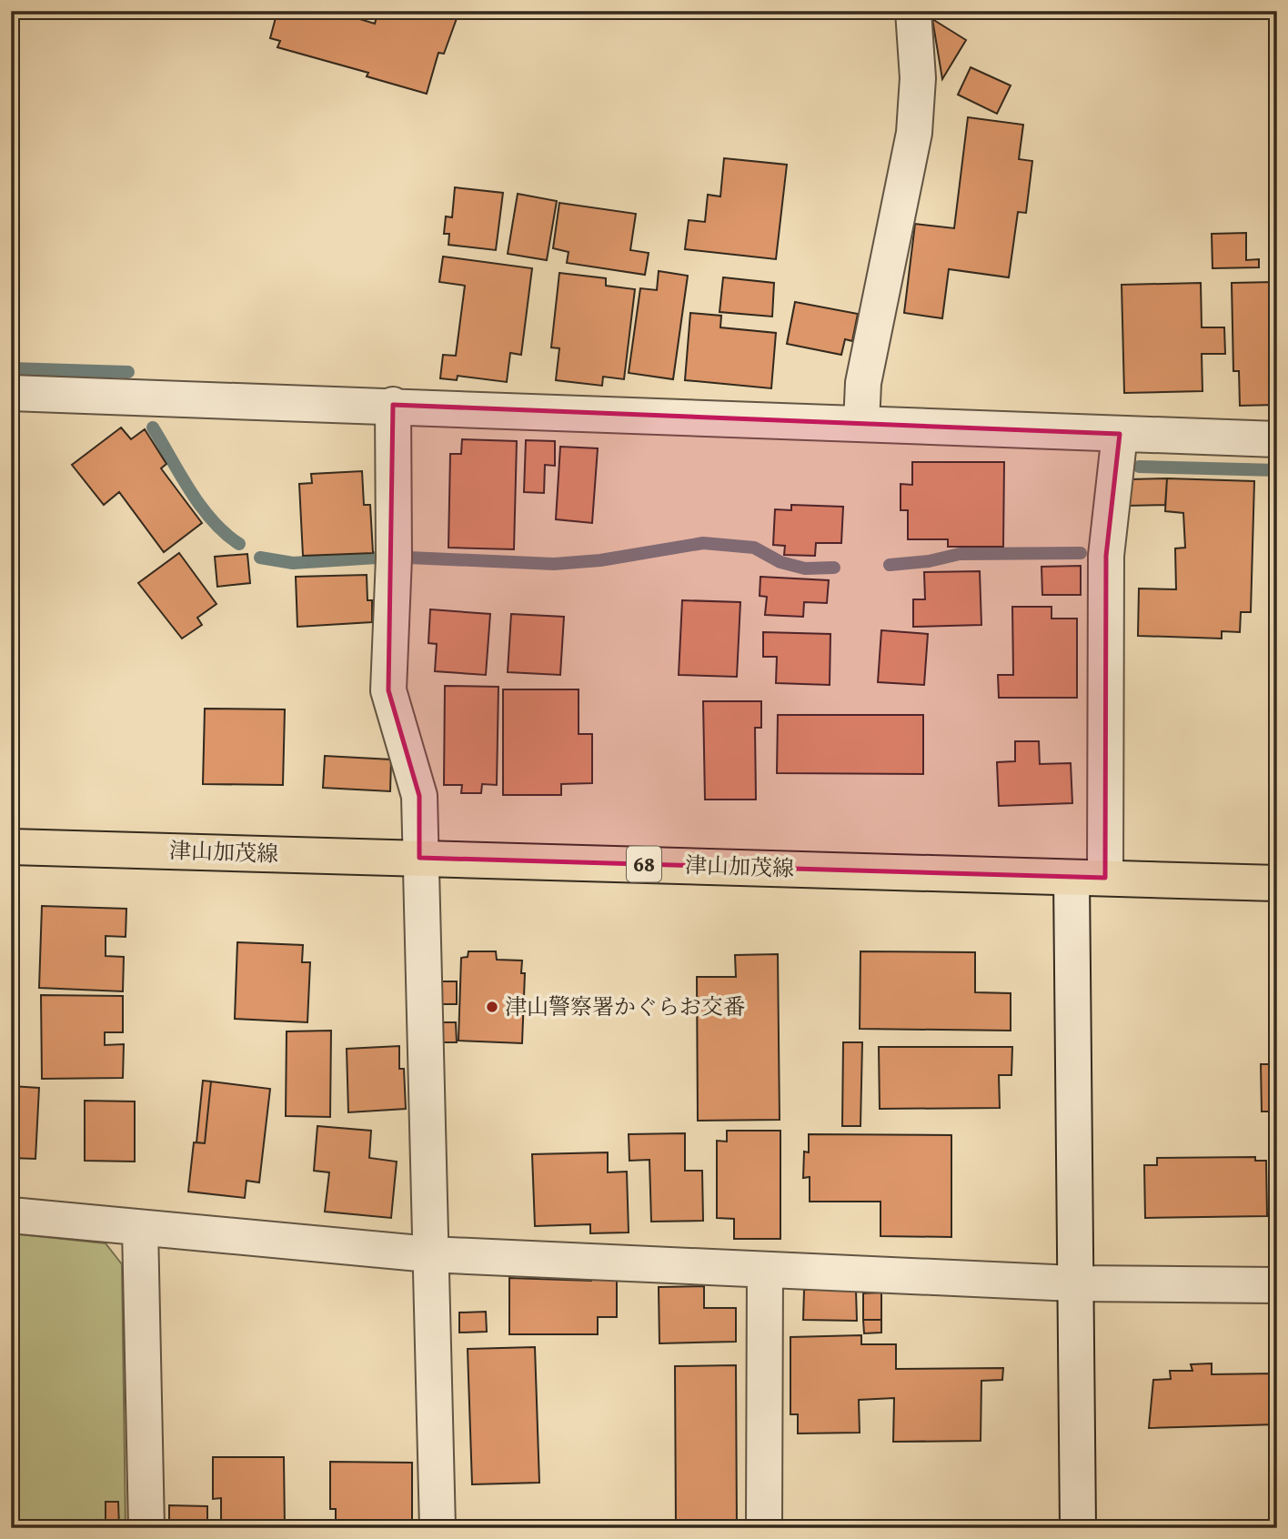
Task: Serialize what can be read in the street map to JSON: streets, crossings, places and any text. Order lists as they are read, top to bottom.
{
  "streets": {
    "main road": ["津山加茂線", "68"]
  },
  "places": ["津山警察署かぐらお交番"]
}
